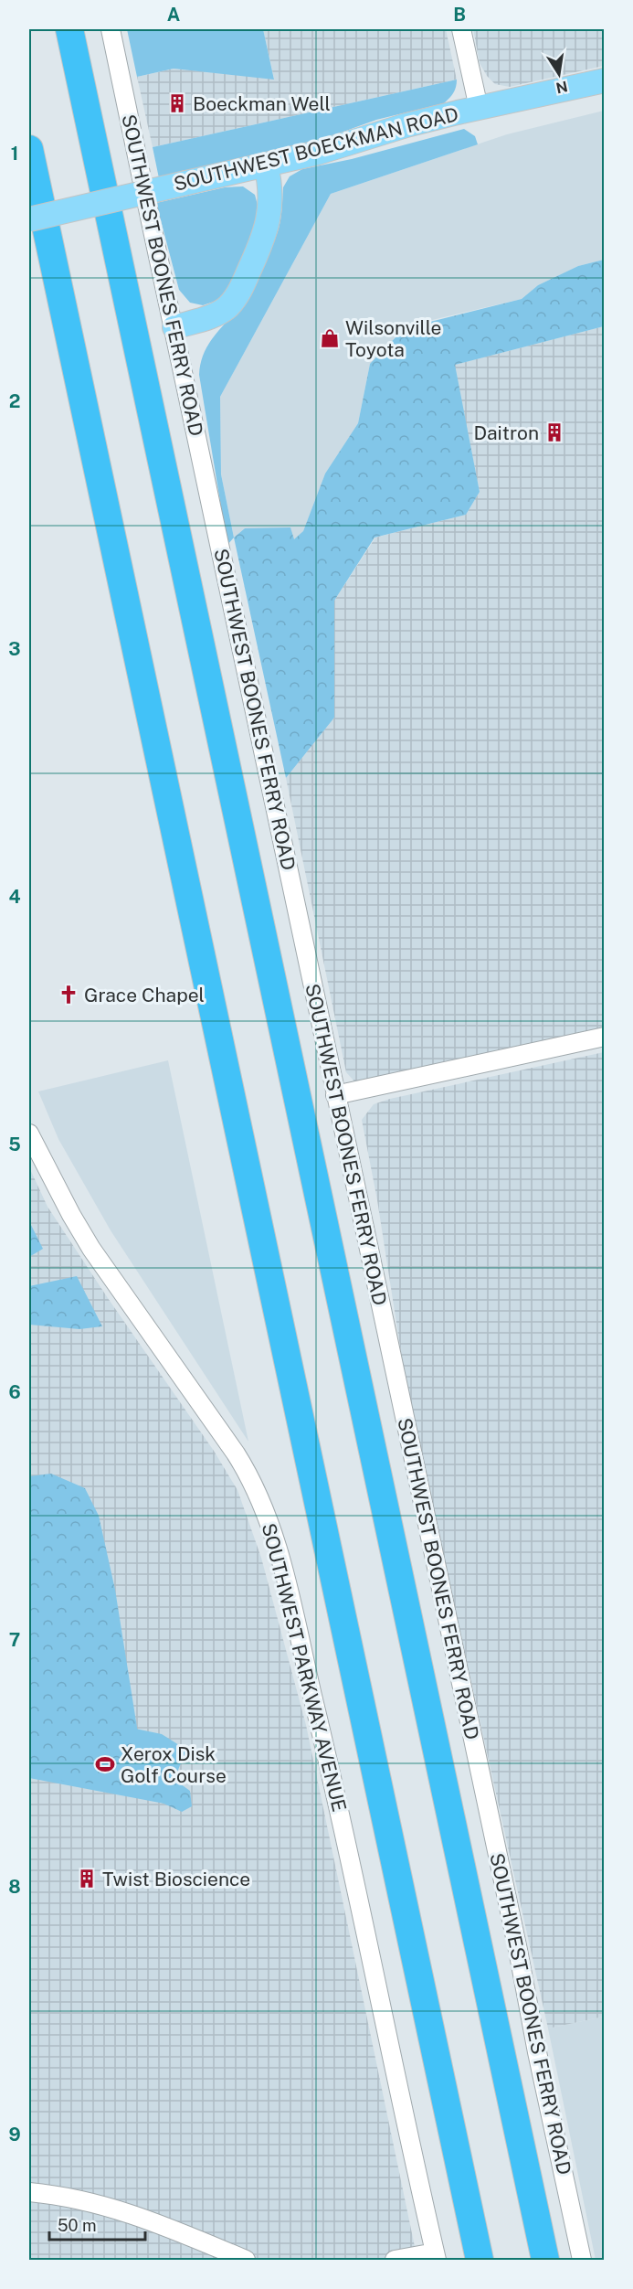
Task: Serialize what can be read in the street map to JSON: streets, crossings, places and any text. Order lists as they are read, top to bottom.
{
  "streets": {
    "main road": ["SOUTHWEST BOECKMAN ROAD"],
    "street": ["SOUTHWEST BOONES FERRY ROAD", "SOUTHWEST PARKWAY AVENUE"]
  },
  "places": {
    "building": ["Boeckman Well", "Daitron", "Twist Bioscience"],
    "shop": ["Wilsonville Toyota"],
    "church": ["Grace Chapel"],
    "sports": ["Xerox Disk Golf Course"]
  },
  "scale_bar": "50 m",
  "north": "bottom",
  "grid": {
    "columns": ["A", "B"],
    "rows": [
      "1",
      "2",
      "3",
      "4",
      "5",
      "6",
      "7",
      "8",
      "9"
    ]
  }
}
